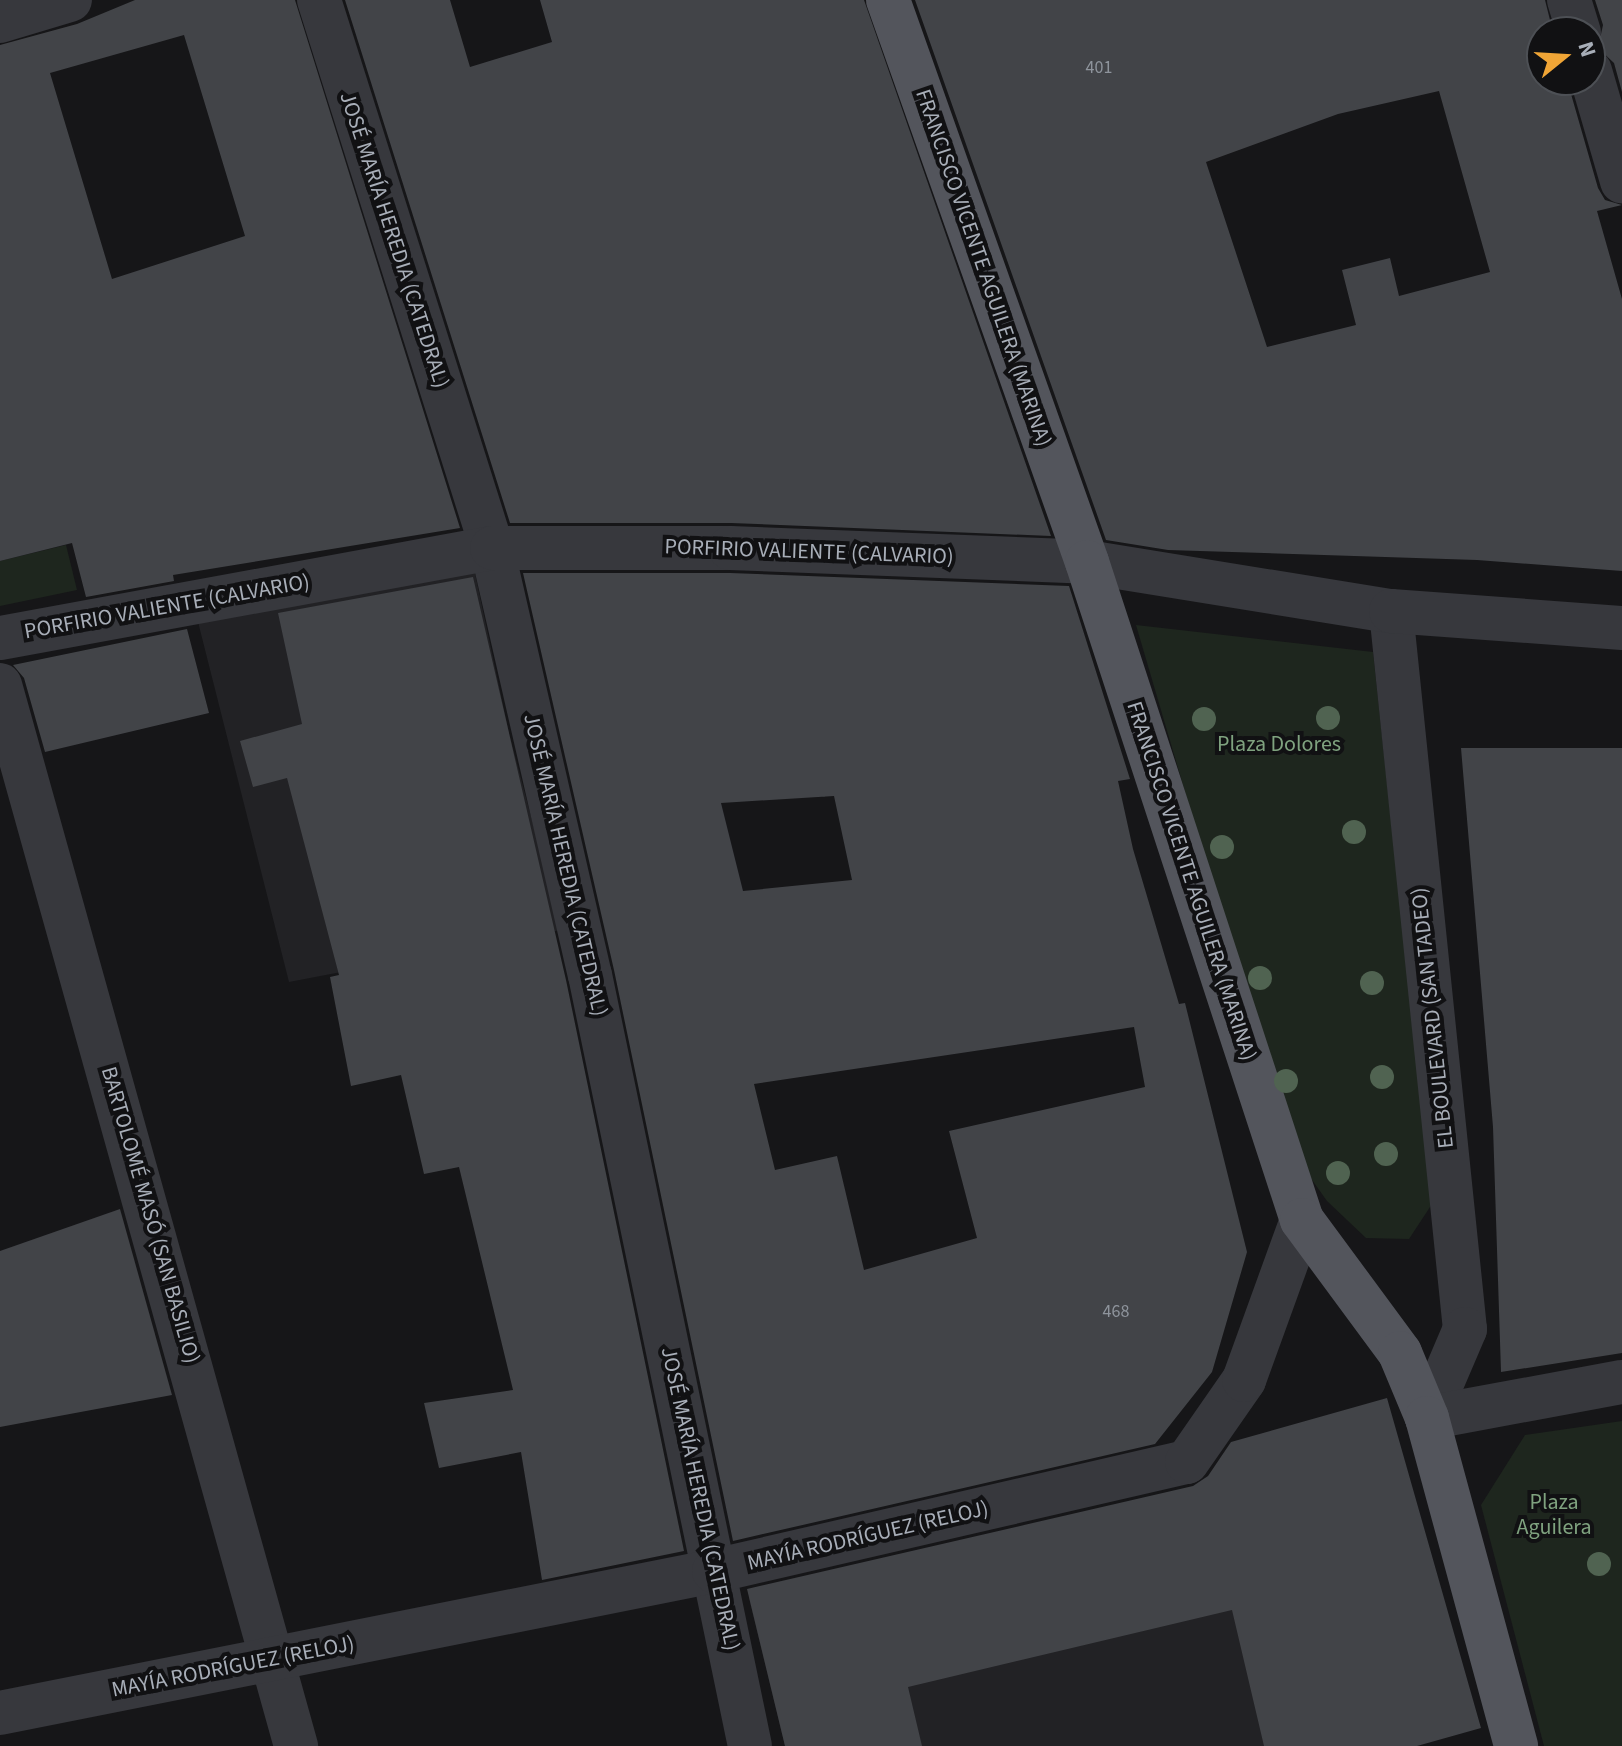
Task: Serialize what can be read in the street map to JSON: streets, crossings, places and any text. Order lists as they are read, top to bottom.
{
  "streets": {
    "main road": ["FRANCISCO VICENTE AGUILERA (MARINA)"],
    "street": [
      "JOSÉ MARÍA HEREDIA (CATEDRAL)",
      "PORFIRIO VALIENTE (CALVARIO)",
      "EL BOULEVARD (SAN TADEO)",
      "BARTOLOMÉ MASÓ (SAN BASILIO)",
      "MAYÍA RODRÍGUEZ (RELOJ)"
    ]
  },
  "crossings": [
    ["JOSÉ MARÍA HEREDIA (CATEDRAL)", "PORFIRIO VALIENTE (CALVARIO)"],
    ["JOSÉ MARÍA HEREDIA (CATEDRAL)", "MAYÍA RODRÍGUEZ (RELOJ)"],
    ["FRANCISCO VICENTE AGUILERA (MARINA)", "PORFIRIO VALIENTE (CALVARIO)"],
    ["FRANCISCO VICENTE AGUILERA (MARINA)", "EL BOULEVARD (SAN TADEO)"],
    ["FRANCISCO VICENTE AGUILERA (MARINA)", "MAYÍA RODRÍGUEZ (RELOJ)"],
    ["PORFIRIO VALIENTE (CALVARIO)", "EL BOULEVARD (SAN TADEO)"],
    ["BARTOLOMÉ MASÓ (SAN BASILIO)", "MAYÍA RODRÍGUEZ (RELOJ)"]
  ],
  "parks": ["Plaza Dolores", "Plaza Aguilera"],
  "house_numbers": ["401", "468"],
  "north": "right"
}
